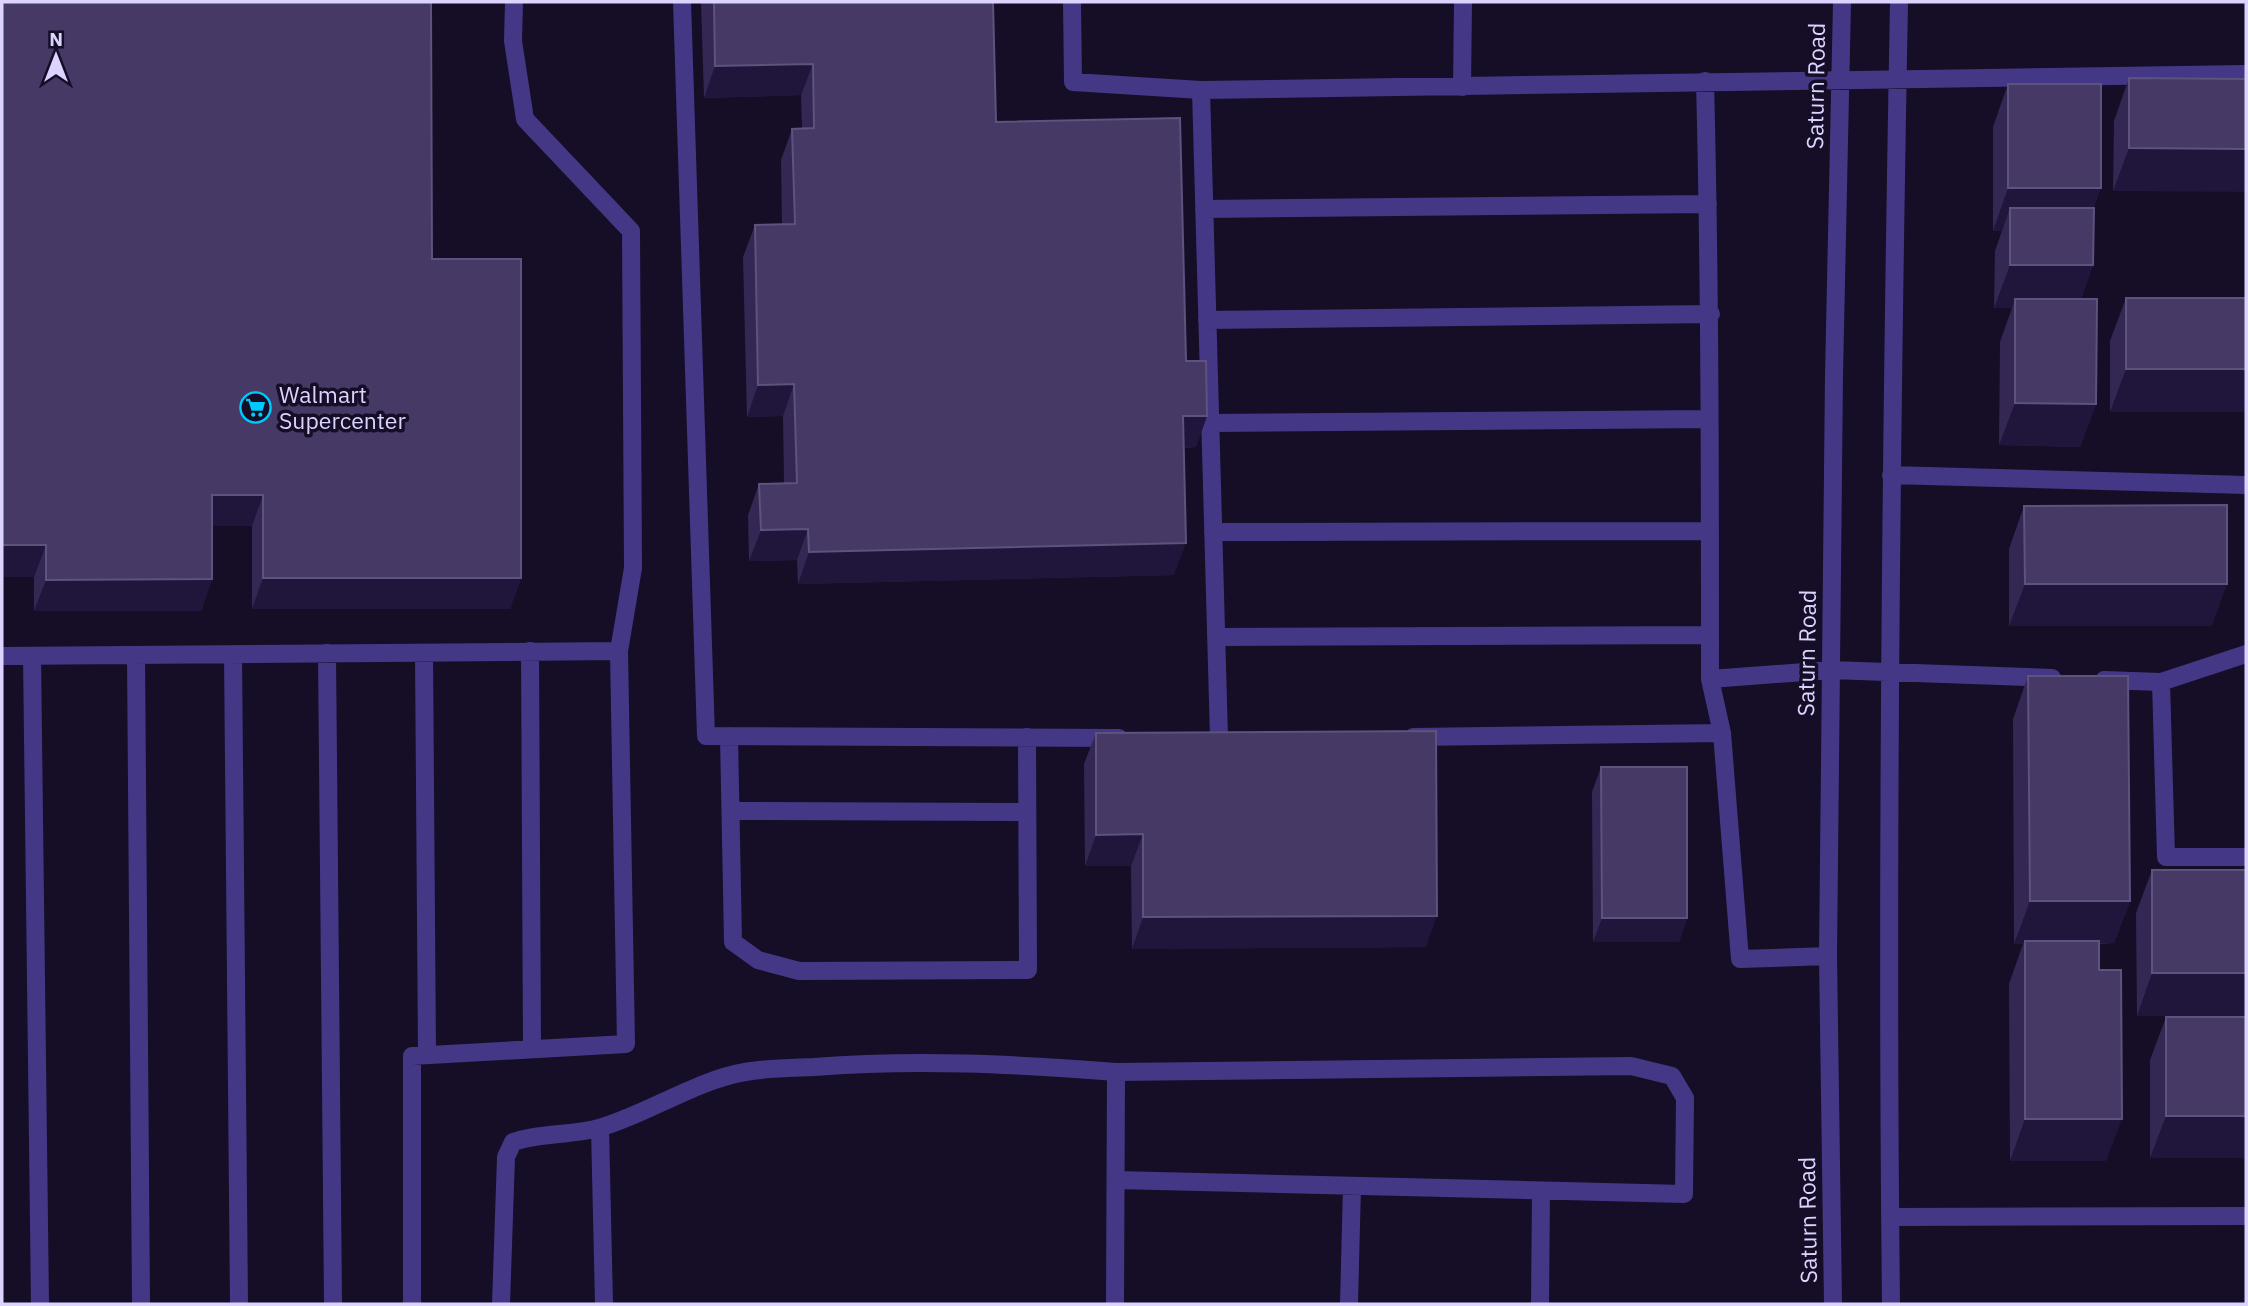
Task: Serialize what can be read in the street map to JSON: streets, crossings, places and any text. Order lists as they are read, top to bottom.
{
  "streets": {
    "street": ["Saturn Road"]
  },
  "places": {
    "supermarket": ["Walmart Supercenter"]
  },
  "north": "top"
}
